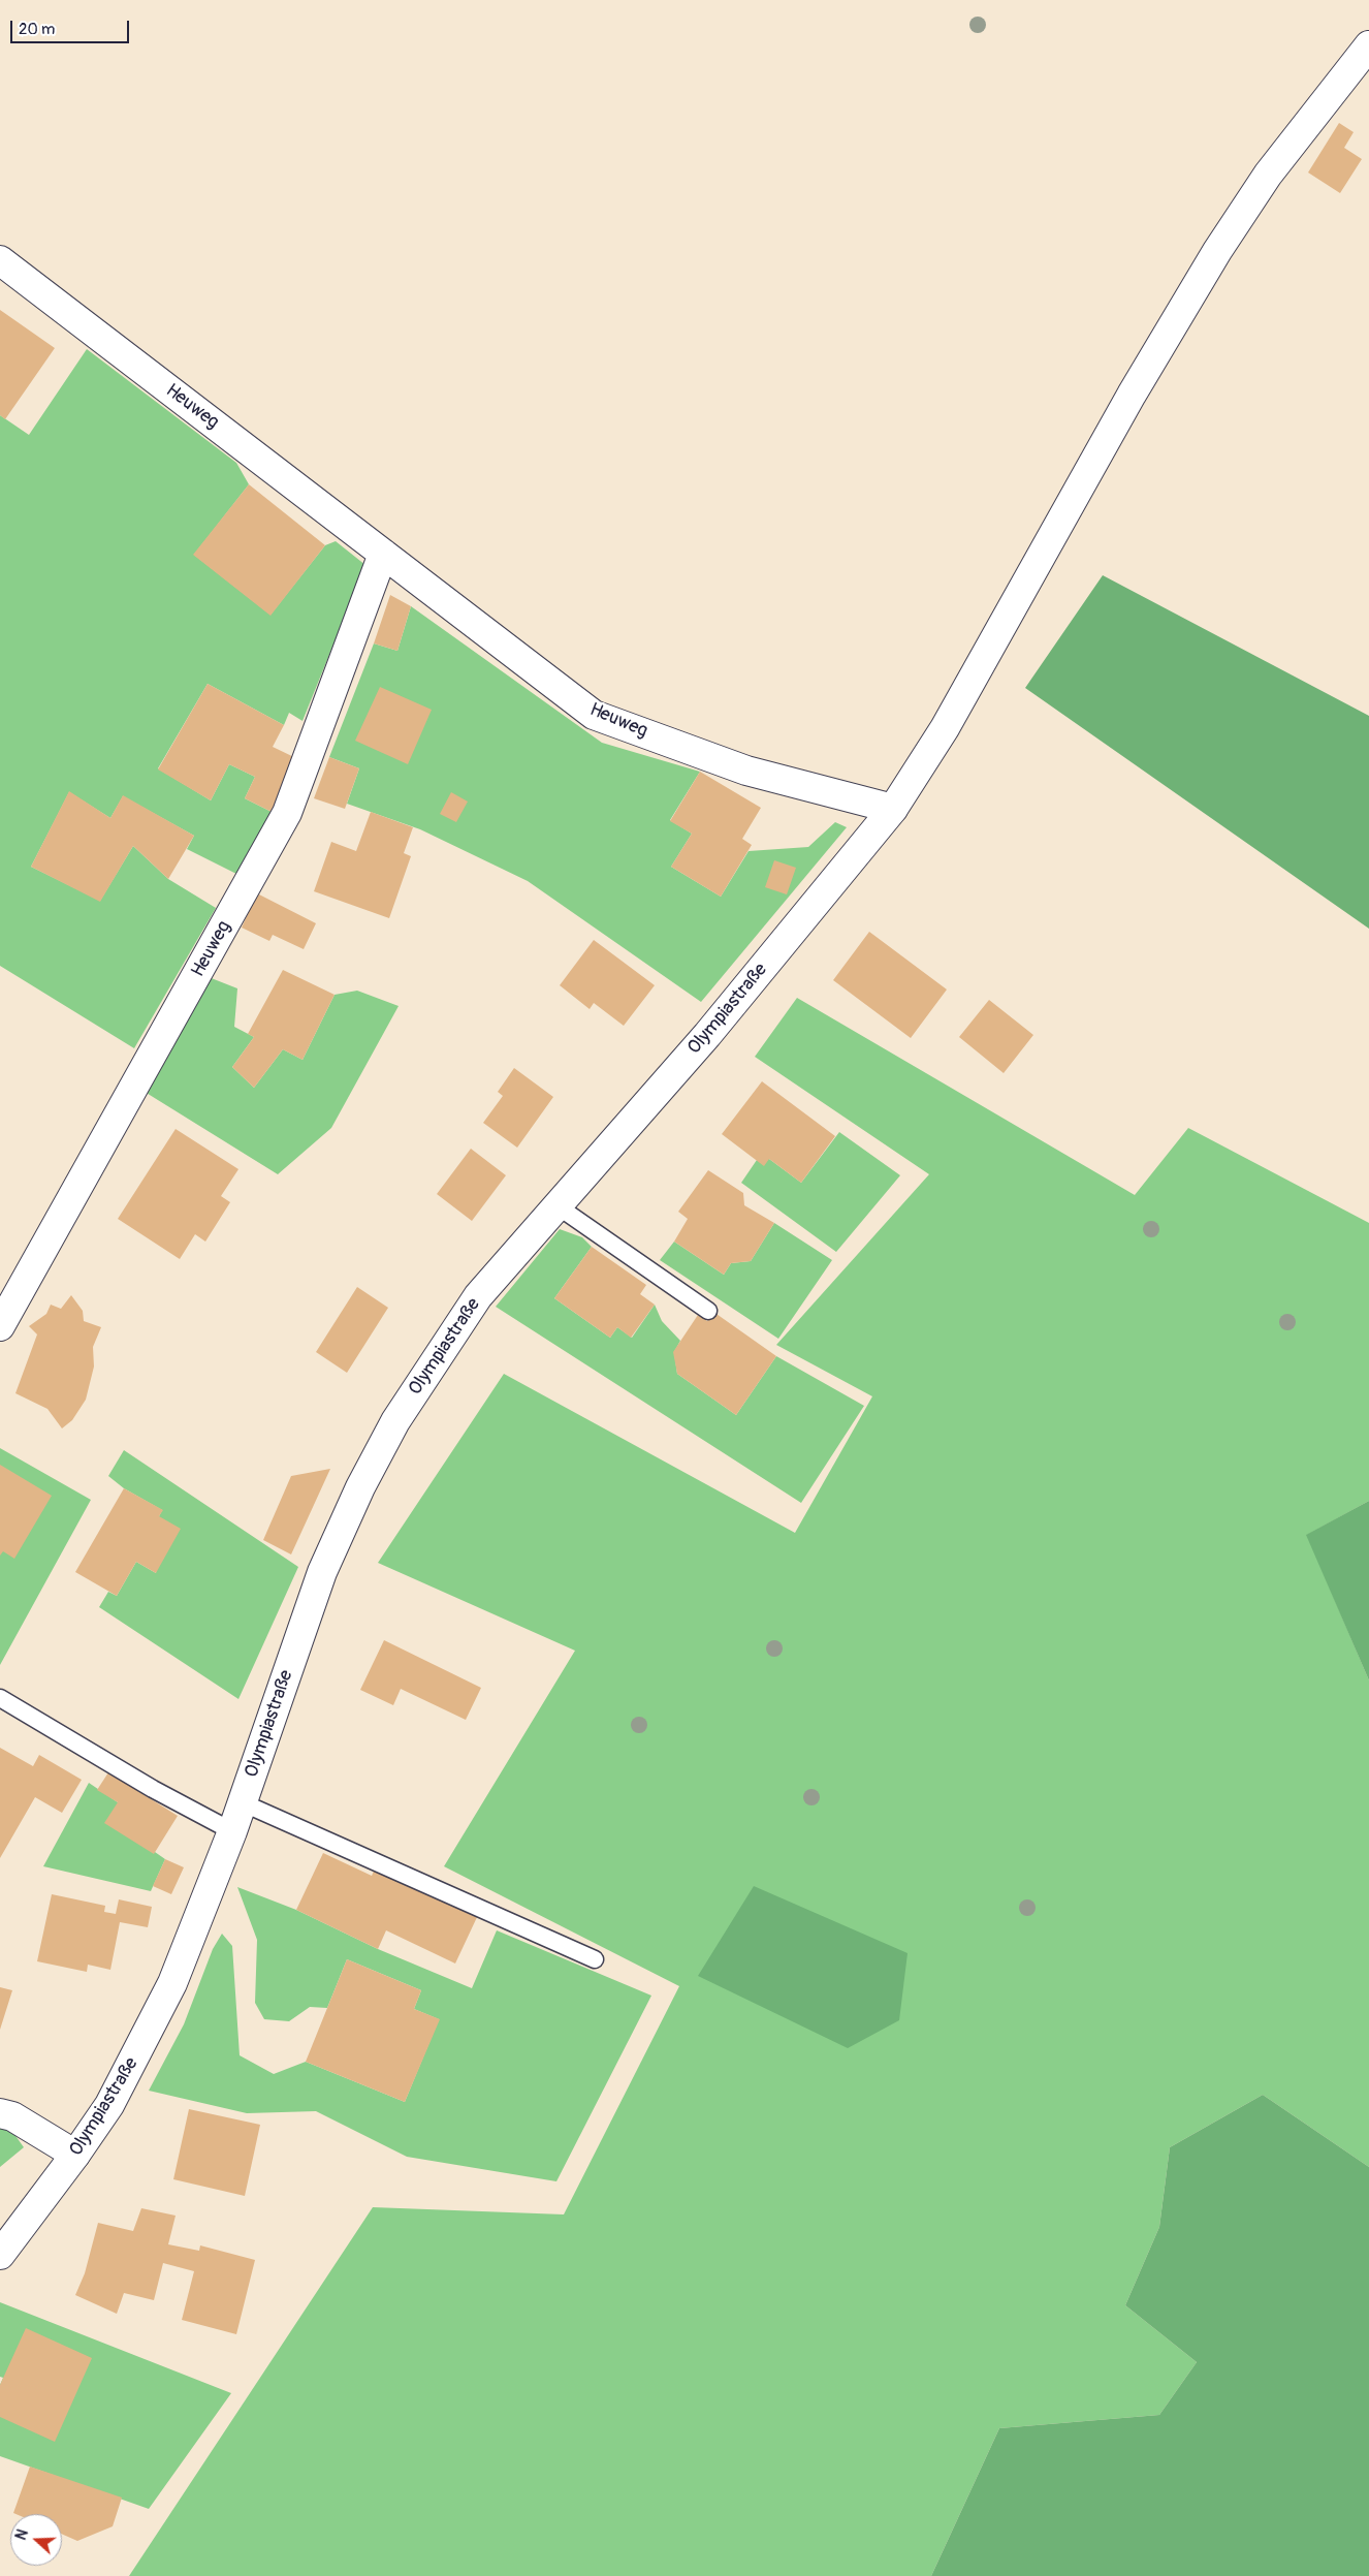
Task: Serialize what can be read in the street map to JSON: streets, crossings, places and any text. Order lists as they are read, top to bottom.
{
  "streets": {
    "main road": ["Heuweg", "Olympiastraße"]
  },
  "crossings": [
    ["Heuweg", "Olympiastraße"]
  ],
  "scale_bar": "20 m",
  "north": "left"
}
